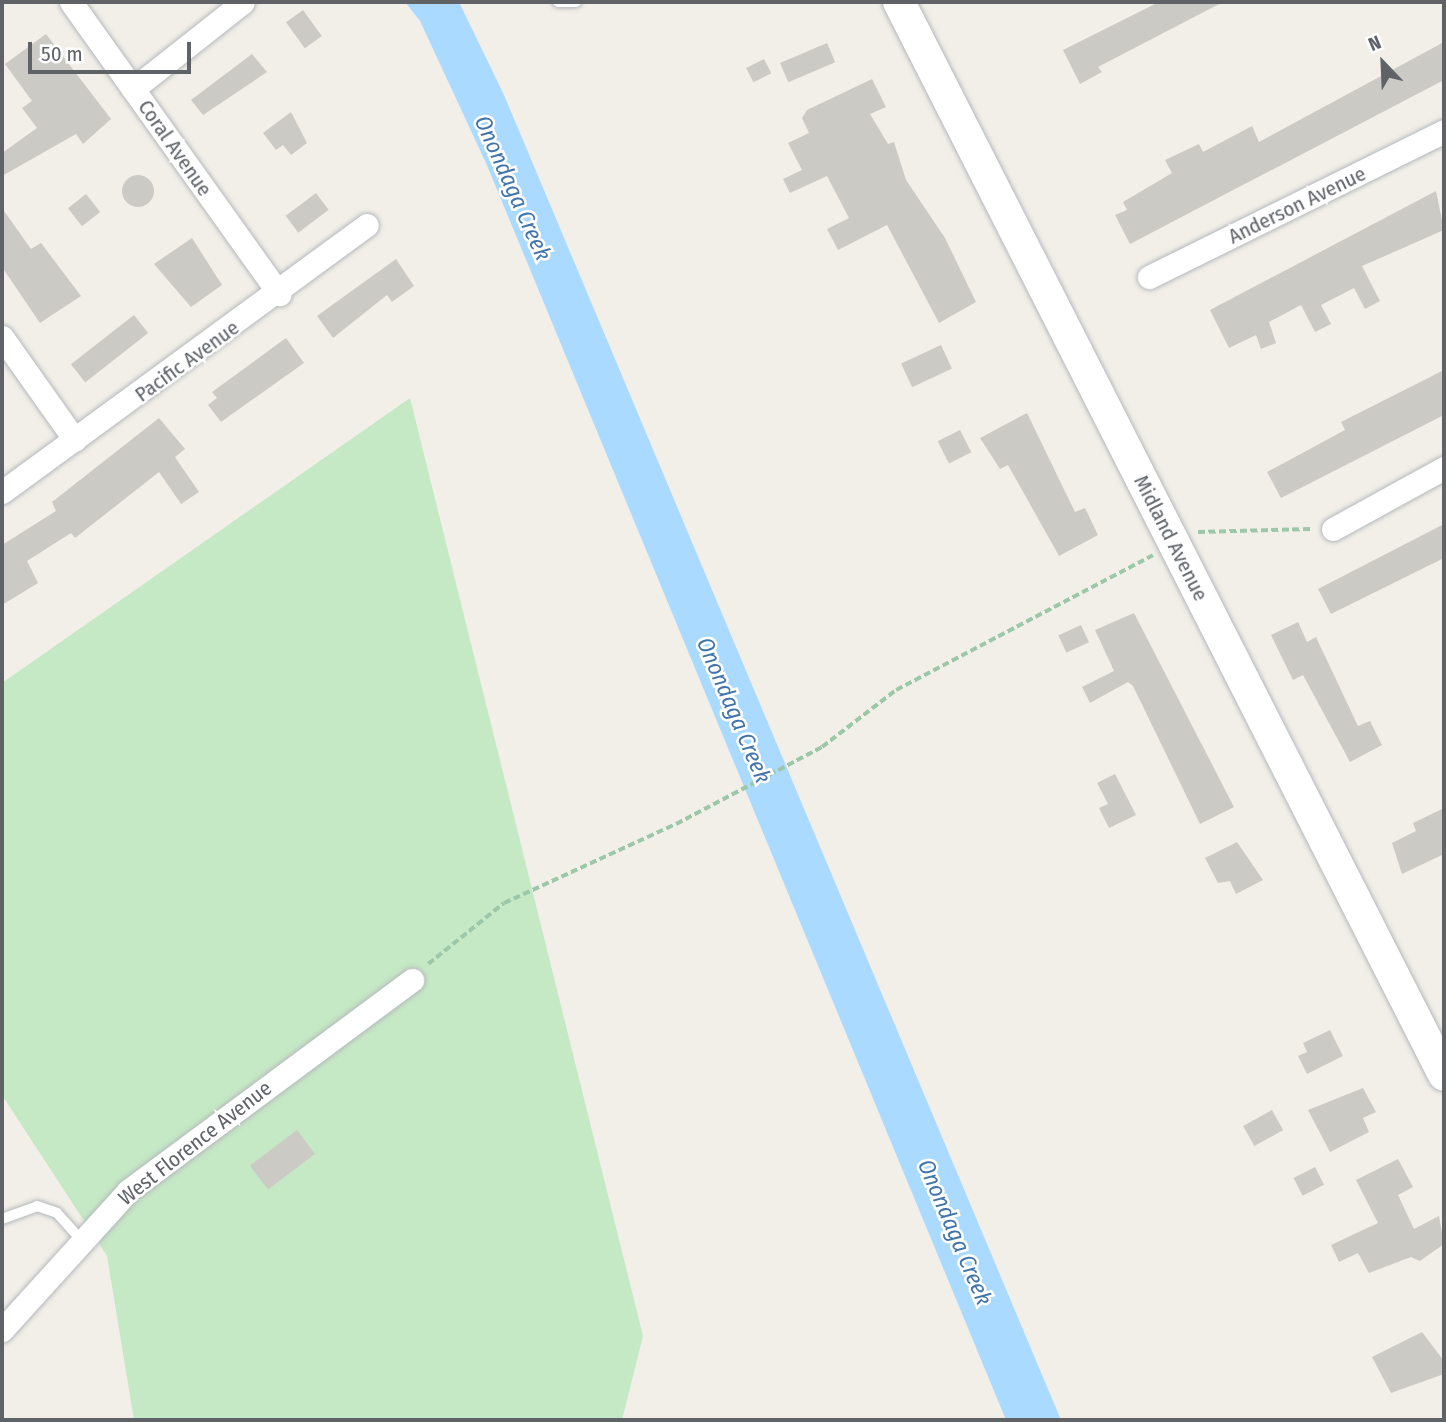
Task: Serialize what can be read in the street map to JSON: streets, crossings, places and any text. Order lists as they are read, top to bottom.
{
  "streets": {
    "street": [
      "Coral Avenue",
      "Anderson Avenue",
      "Pacific Avenue",
      "Midland Avenue",
      "West Florence Avenue"
    ]
  },
  "crossings": [
    ["Coral Avenue", "Pacific Avenue"]
  ],
  "water": ["Onondaga Creek"],
  "scale_bar": "50 m",
  "north": "top left"
}
